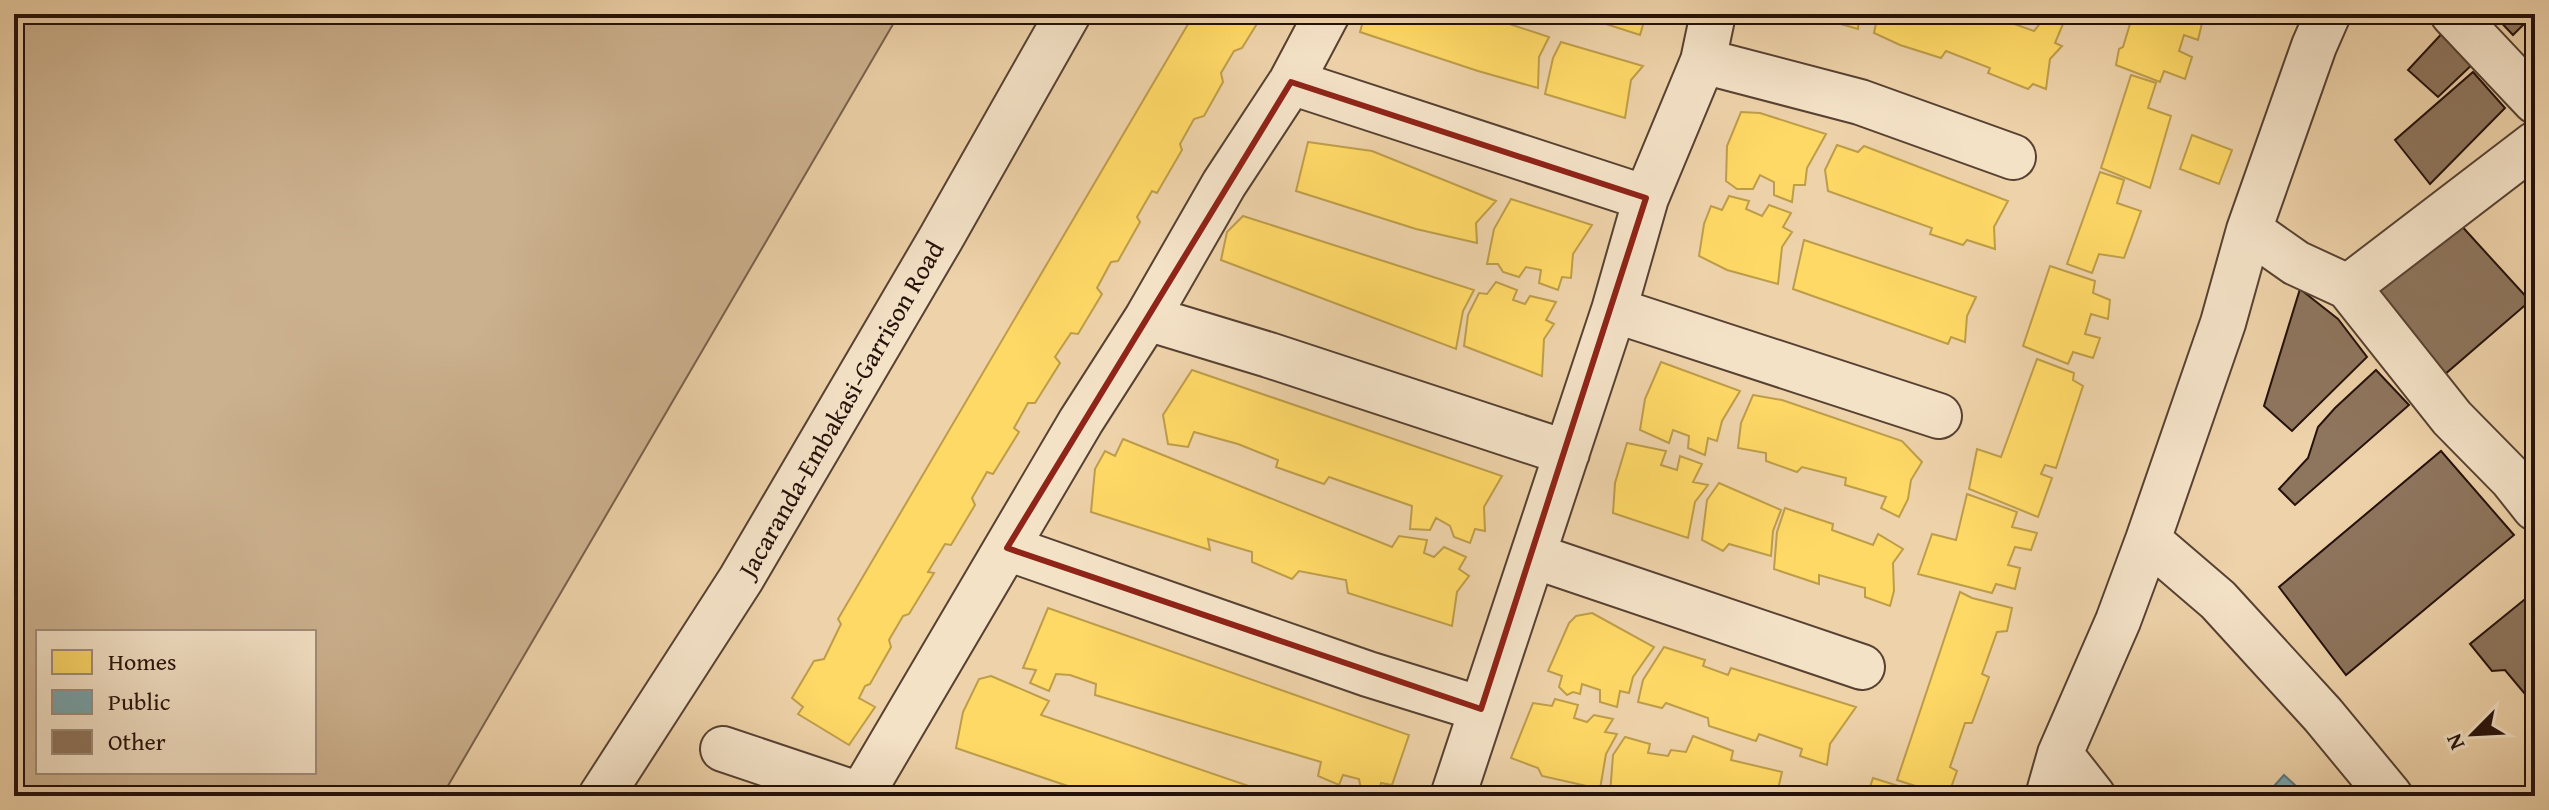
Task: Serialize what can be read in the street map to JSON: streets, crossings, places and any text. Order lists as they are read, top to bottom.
{
  "streets": {
    "street": ["Jacaranda-Embakasi-Garrison Road"]
  },
  "legend": ["Homes", "Public", "Other"],
  "north": "bottom left"
}
